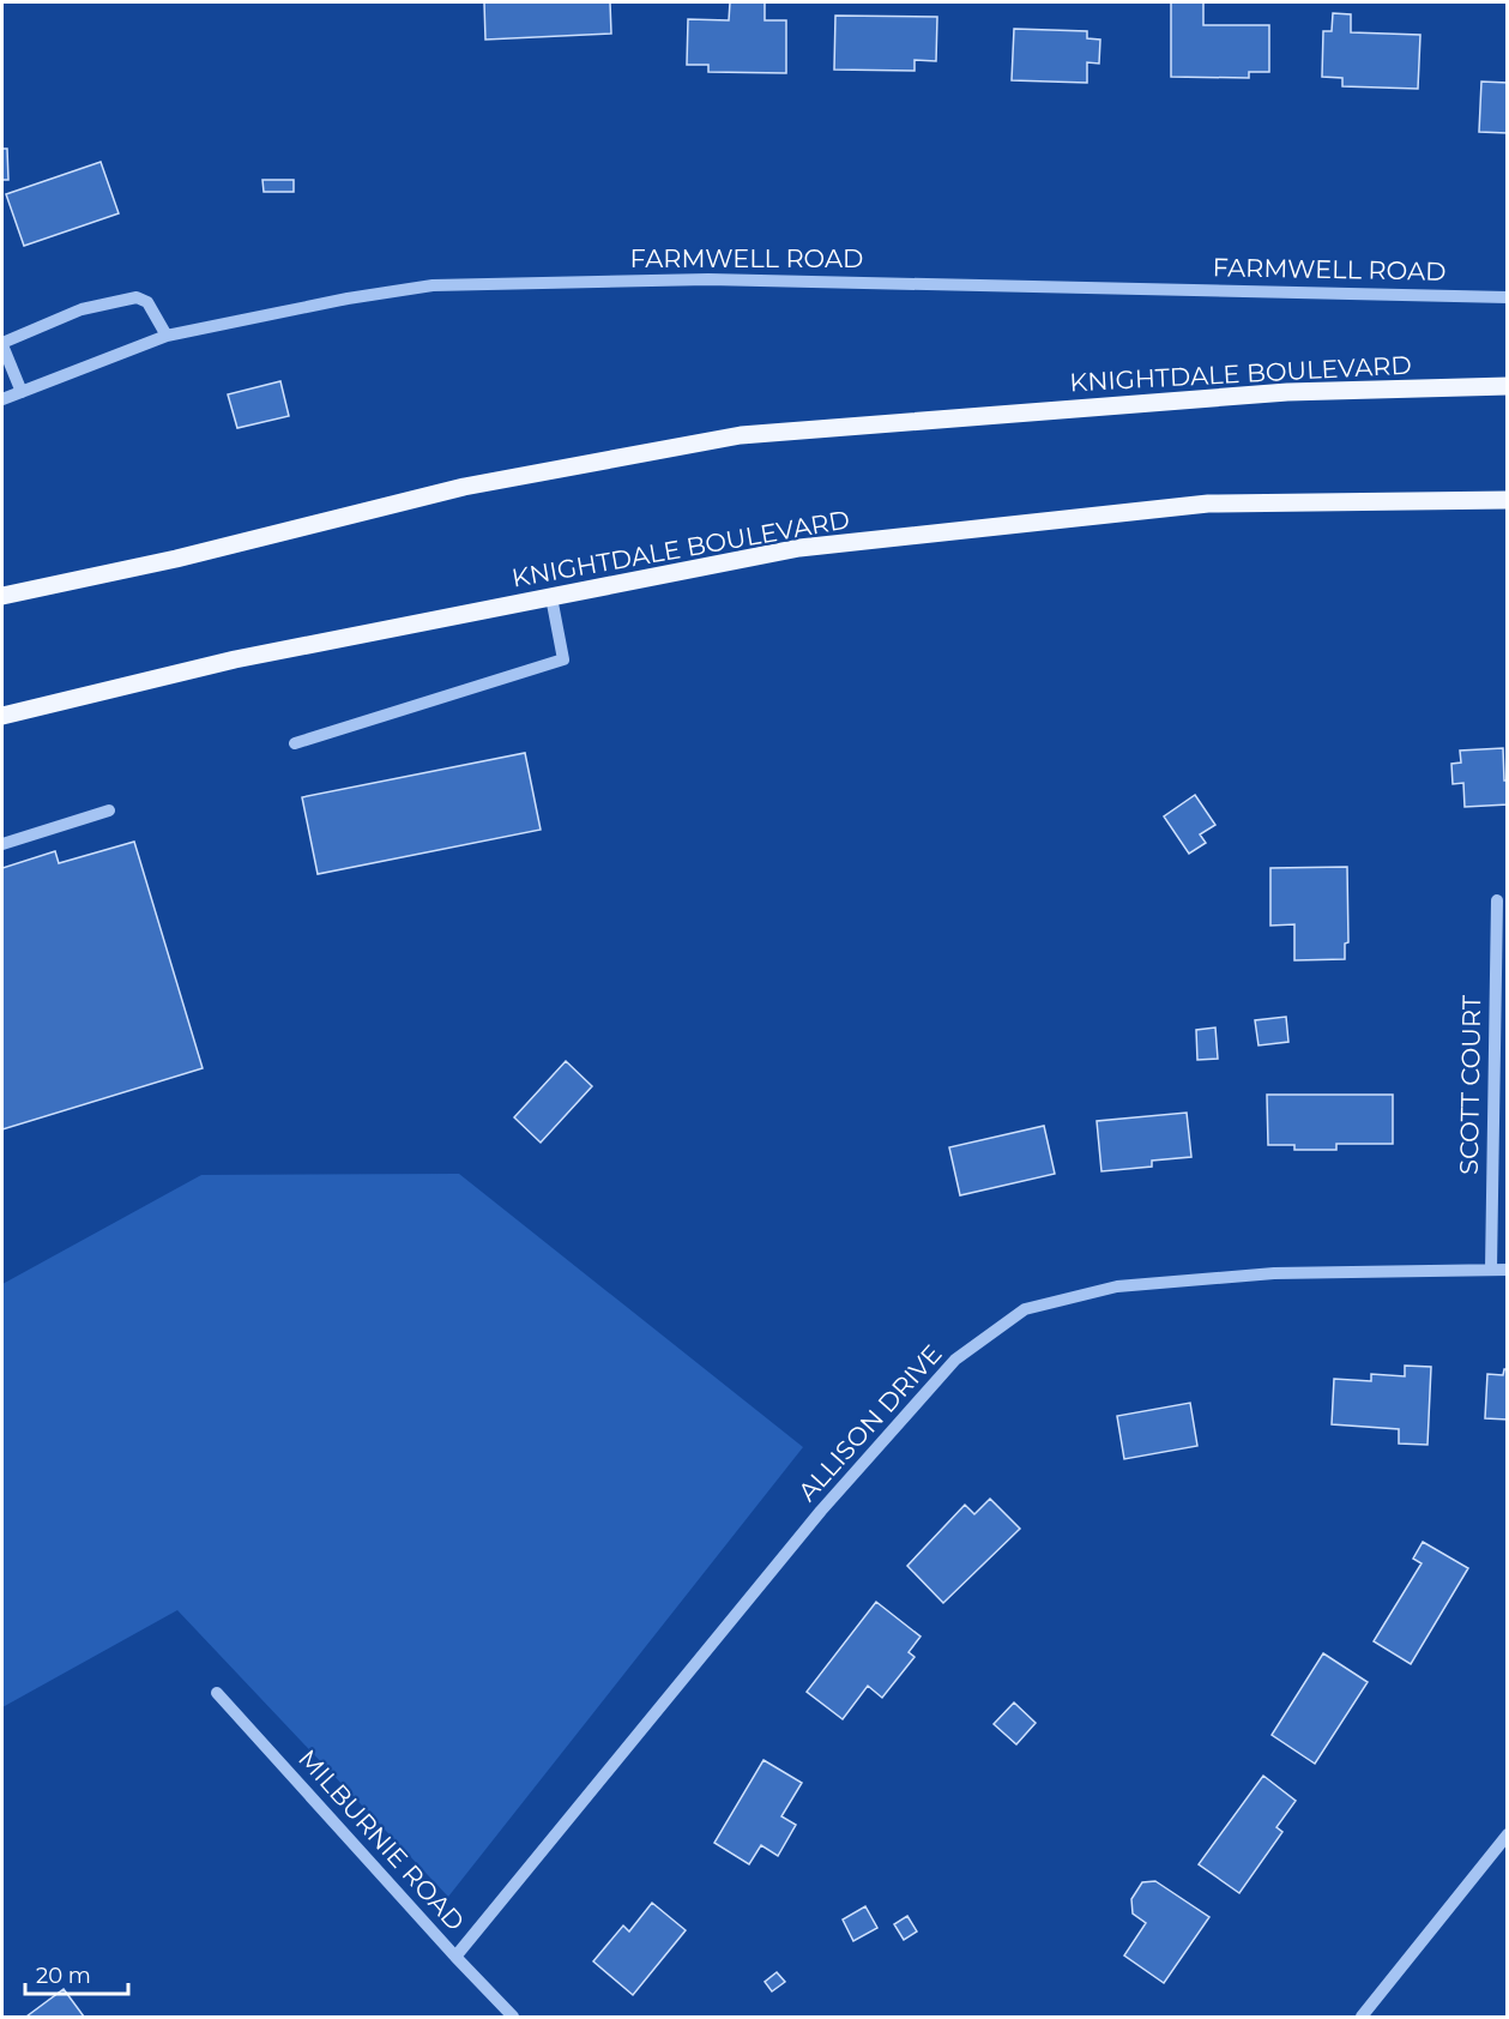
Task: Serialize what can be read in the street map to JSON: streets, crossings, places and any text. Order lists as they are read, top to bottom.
{
  "streets": {
    "main road": ["KNIGHTDALE BOULEVARD"],
    "street": [
      "FARMWELL ROAD",
      "SCOTT COURT",
      "ALLISON DRIVE",
      "MILBURNIE ROAD"
    ]
  },
  "crossings": [
    ["SCOTT COURT", "ALLISON DRIVE"],
    ["ALLISON DRIVE", "MILBURNIE ROAD"]
  ],
  "scale_bar": "20 m"
}
